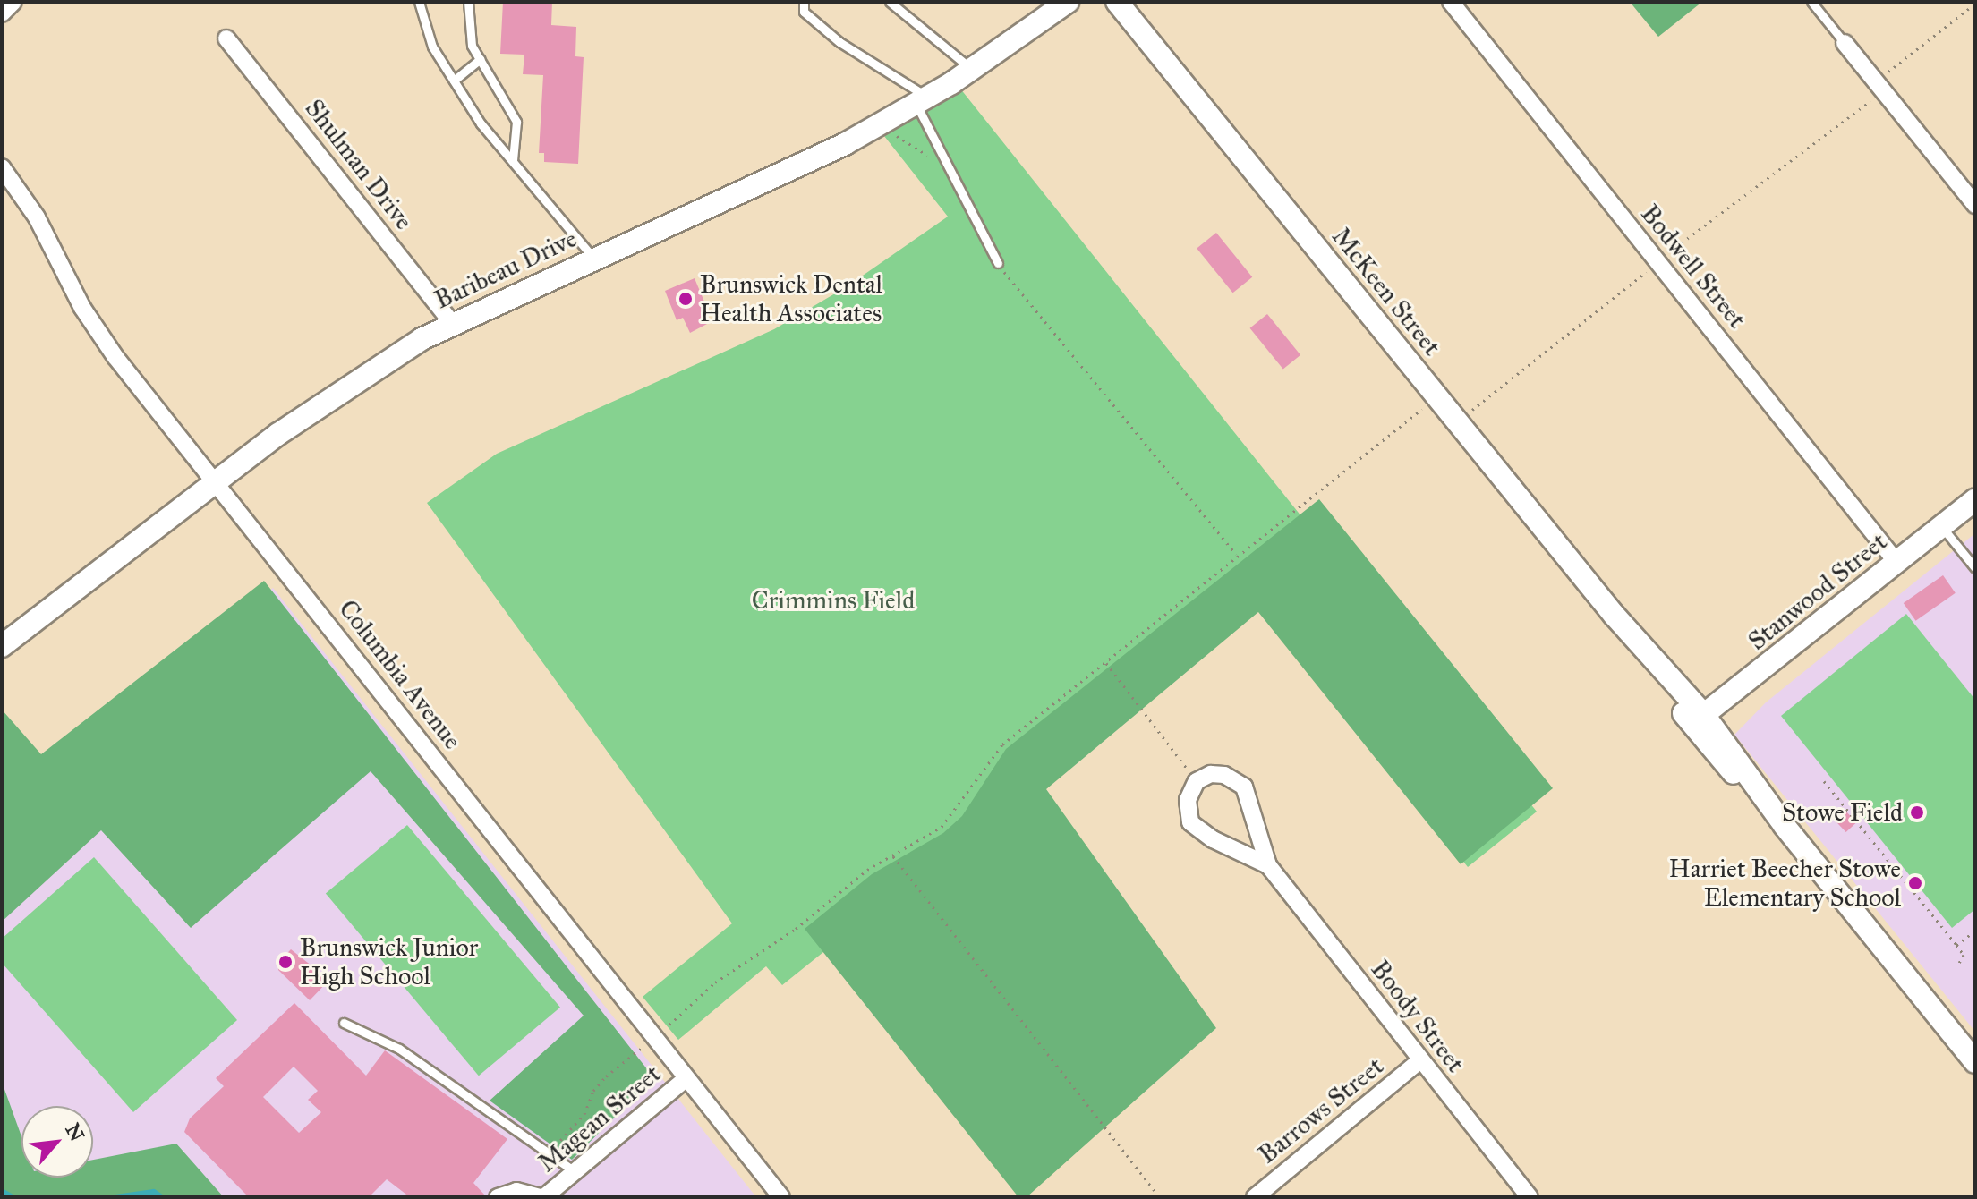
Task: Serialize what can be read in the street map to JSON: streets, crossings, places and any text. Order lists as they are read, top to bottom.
{
  "streets": {
    "street": [
      "Shulman Drive",
      "Bodwell Street",
      "Baribeau Drive",
      "McKeen Street",
      "Stanwood Street",
      "Columbia Avenue",
      "Boody Street",
      "Barrows Street",
      "Magean Street"
    ]
  },
  "crossings": [
    ["Shulman Drive", "Baribeau Drive"],
    ["Bodwell Street", "Stanwood Street"],
    ["Baribeau Drive", "Columbia Avenue"],
    ["McKeen Street", "Stanwood Street"],
    ["Columbia Avenue", "Magean Street"],
    ["Boody Street", "Barrows Street"]
  ],
  "parks": ["Crimmins Field"],
  "places": [
    "Brunswick Dental Health Associates",
    "Stowe Field",
    "Harriet Beecher Stowe Elementary School",
    "Brunswick Junior High School"
  ],
  "north": "top right"
}
